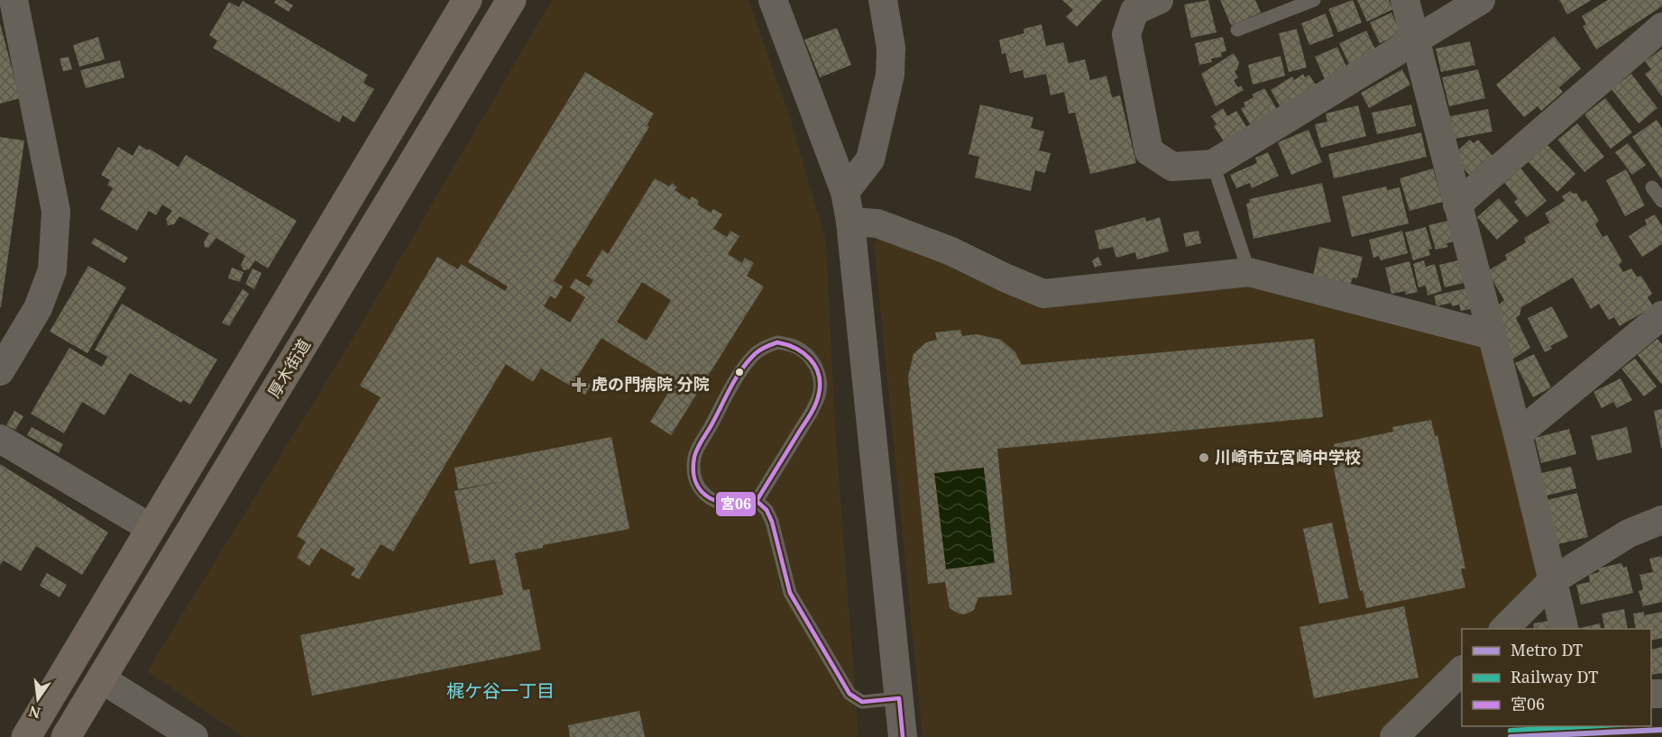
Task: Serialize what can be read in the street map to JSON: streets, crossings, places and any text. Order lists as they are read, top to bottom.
{
  "streets": {
    "highway": ["厚木街道"]
  },
  "districts": ["梶ケ谷一丁目"],
  "places": {
    "health": ["虎の門病院 分院"],
    "other": ["川崎市立宮崎中学校"]
  },
  "lines": ["transit line 宮06", "rail line DT", "metro line DT"],
  "legend": ["Metro DT", "Railway DT", "宮06"],
  "north": "bottom"
}
